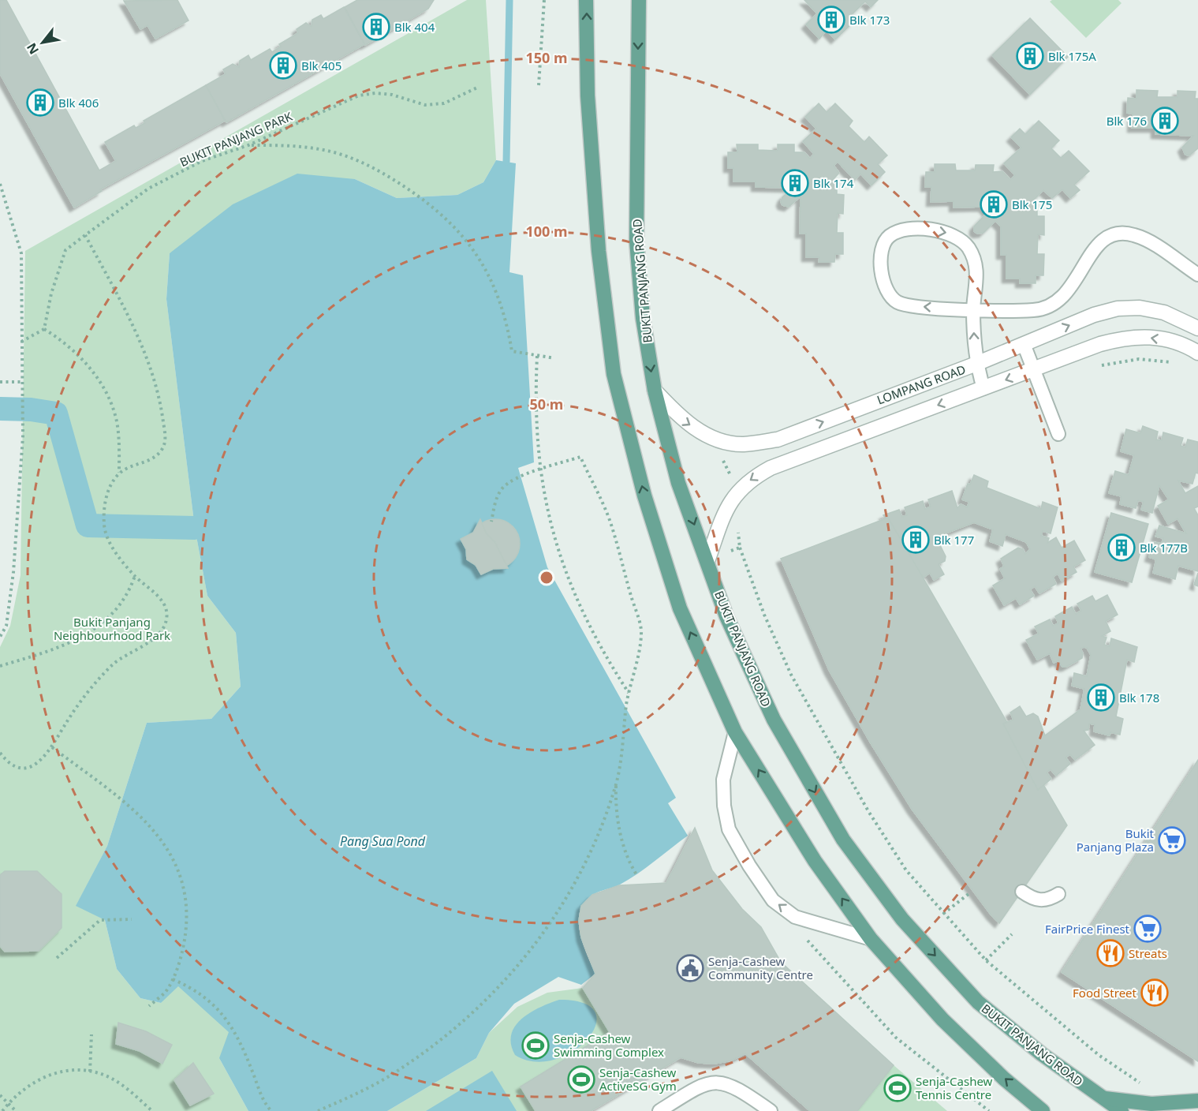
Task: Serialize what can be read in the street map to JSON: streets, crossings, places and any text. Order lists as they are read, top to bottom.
{
  "streets": {
    "main road": ["BUKIT PANJANG ROAD"],
    "street": ["LOMPANG ROAD"],
    "path": ["BUKIT PANJANG PARK"]
  },
  "crossings": [
    ["BUKIT PANJANG ROAD", "LOMPANG ROAD"]
  ],
  "water": ["Pang Sua Pond"],
  "parks": ["Bukit Panjang Neighbourhood Park"],
  "places": {
    "building": [
      "Blk 173",
      "Blk 404",
      "Blk 175A",
      "Blk 405",
      "Blk 406",
      "Blk 176",
      "Blk 174",
      "Blk 175",
      "Blk 177",
      "Blk 177B",
      "Blk 178"
    ],
    "supermarket": ["Bukit Panjang Plaza", "FairPrice Finest"],
    "restaurant": ["Streats", "Food Street"],
    "public building": ["Senja-Cashew Community Centre"],
    "sports": ["Senja-Cashew Swimming Complex", "Senja-Cashew ActiveSG Gym", "Senja-Cashew Tennis Centre"]
  },
  "north": "bottom left",
  "rings": ["150 m", "100 m", "50 m"]
}
